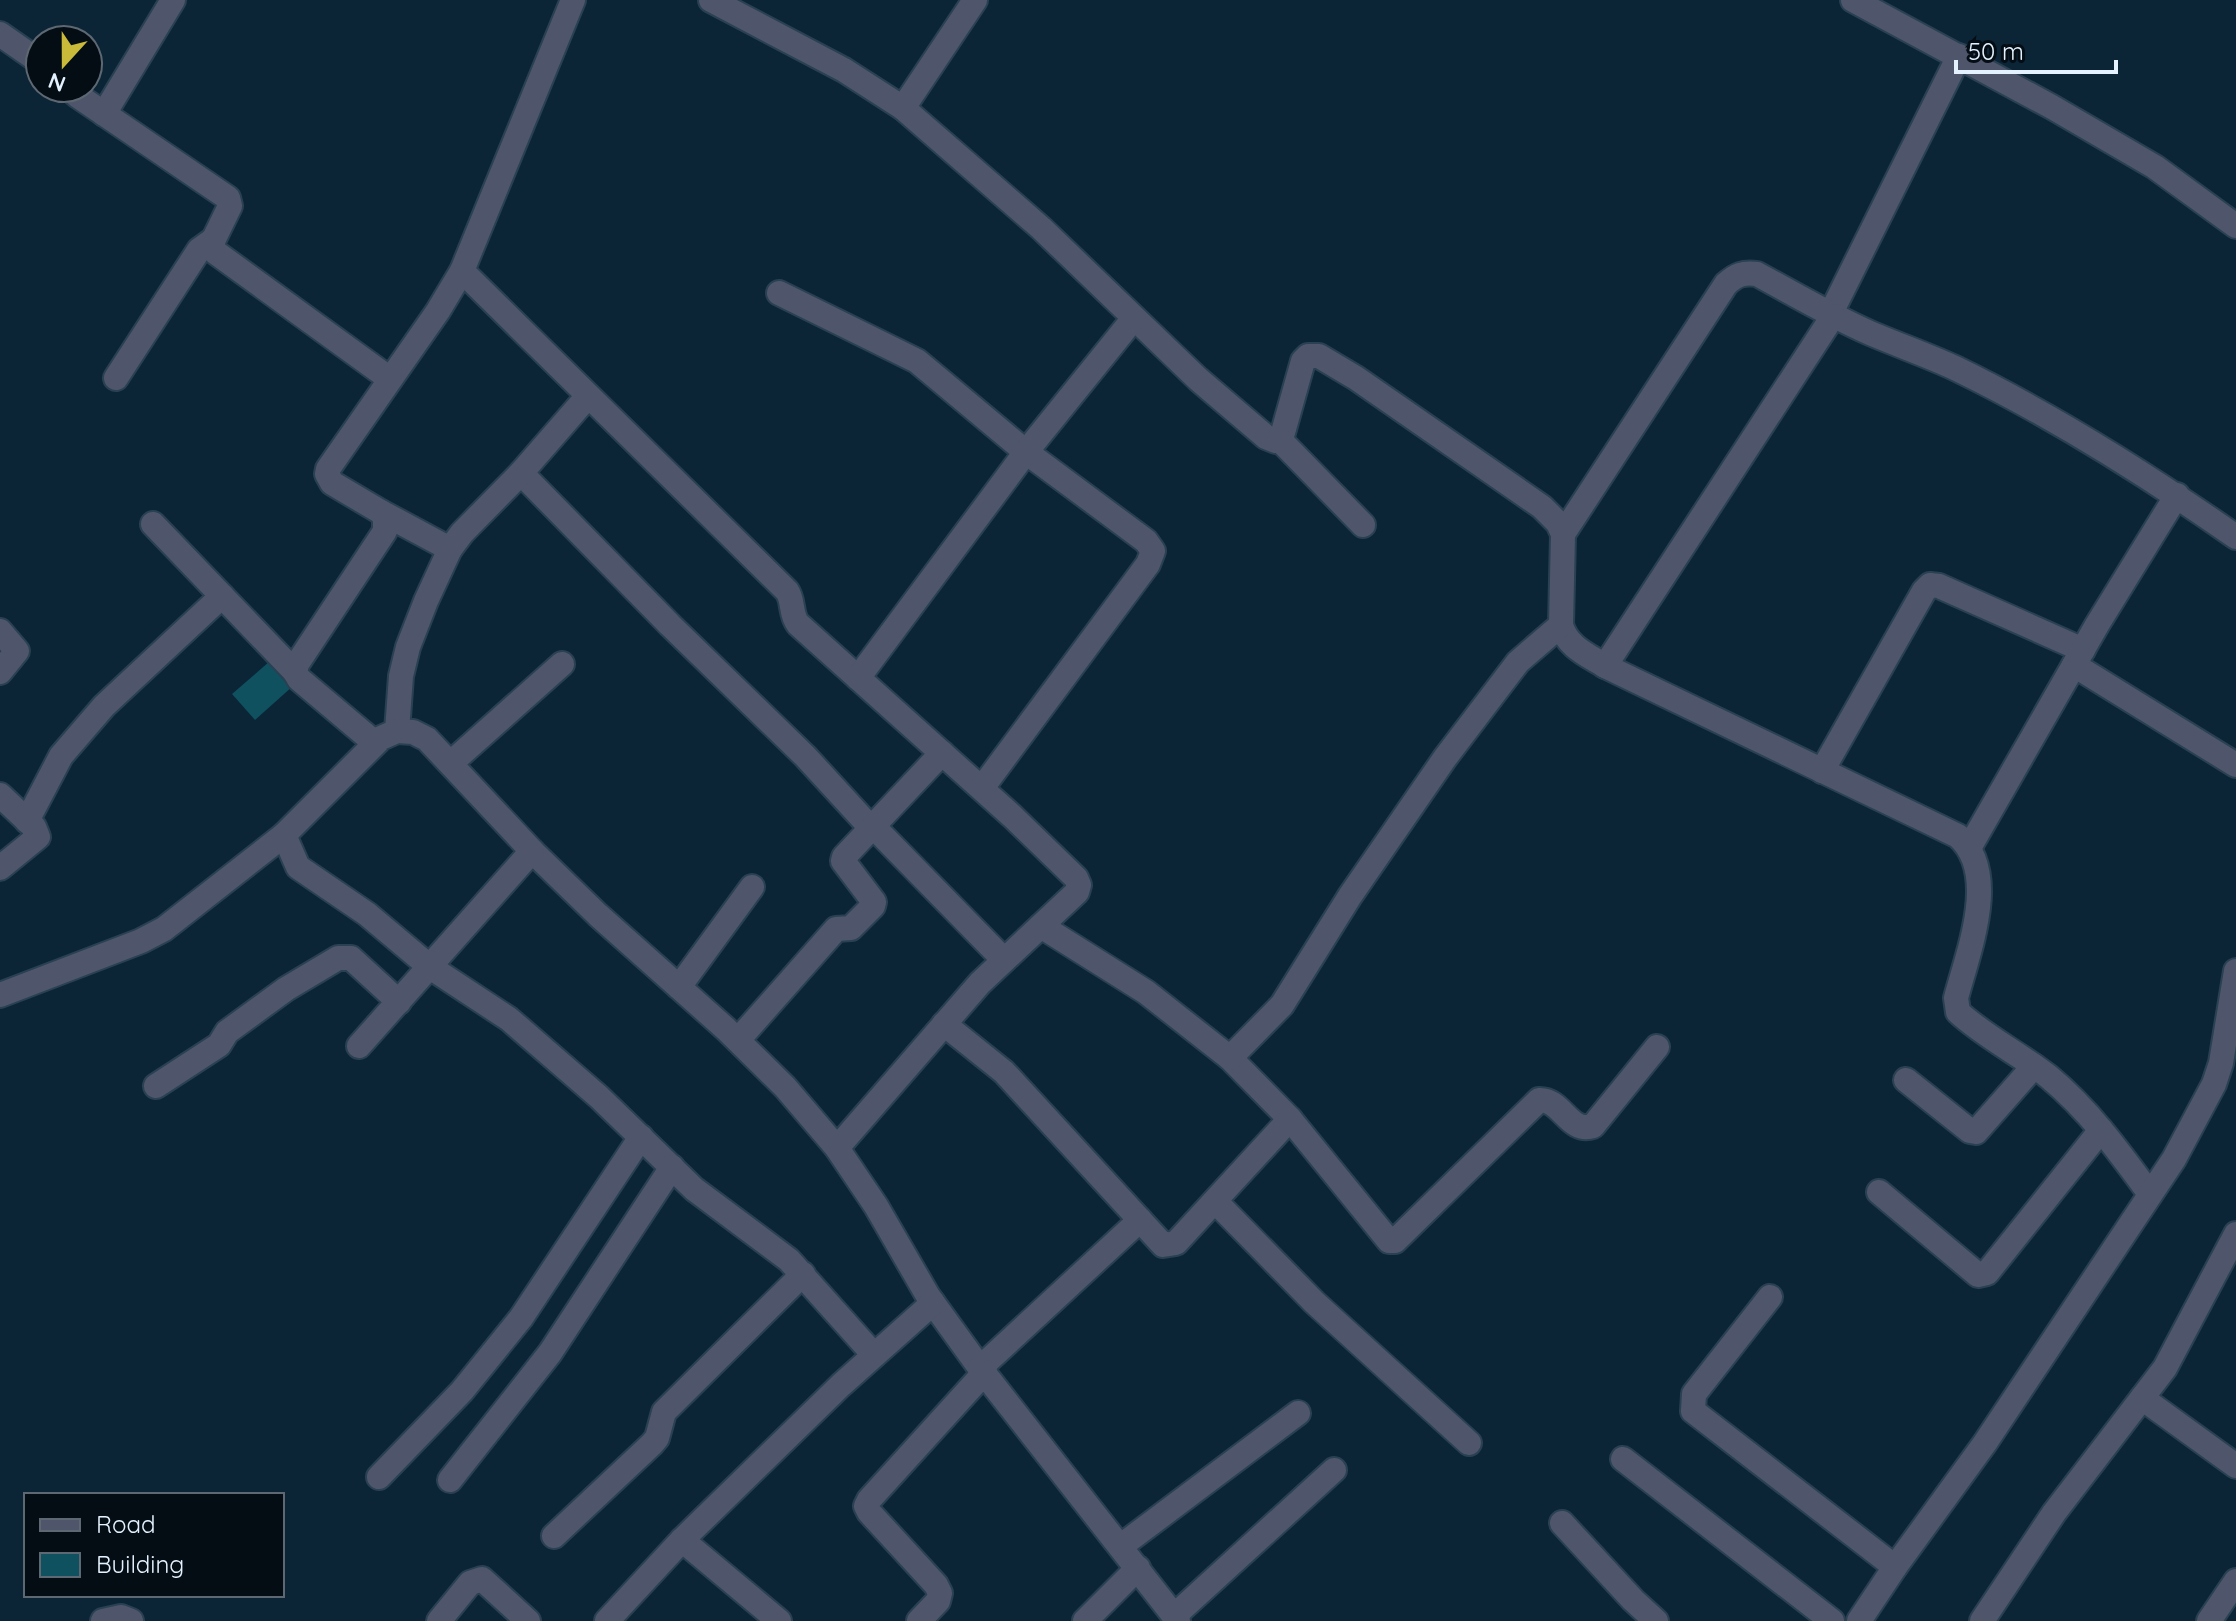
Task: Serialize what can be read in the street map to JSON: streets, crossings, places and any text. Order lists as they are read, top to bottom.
{
  "legend": ["Road", "Building"],
  "scale_bar": "50 m",
  "north": "bottom"
}
